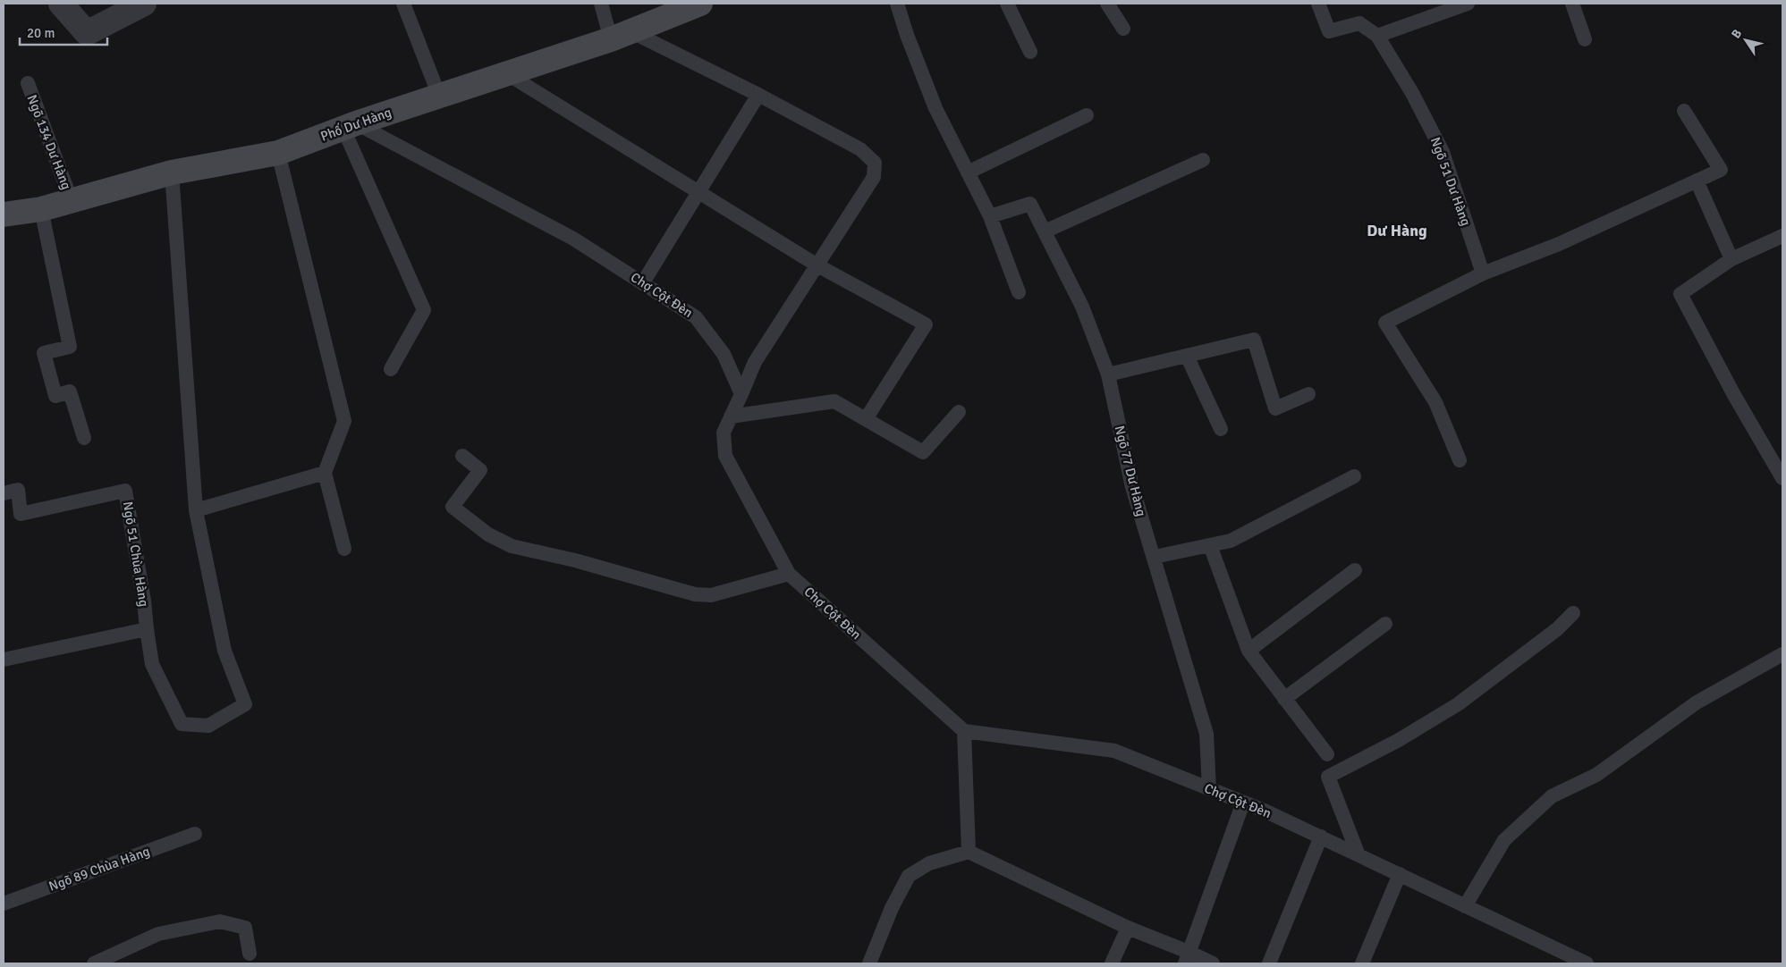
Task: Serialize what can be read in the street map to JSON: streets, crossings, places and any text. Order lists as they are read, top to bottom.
{
  "streets": {
    "street": ["Phố Dư Hàng"],
    "lane": [
      "Ngõ 134 Dư Hàng",
      "Ngõ 51 Dư Hàng",
      "Chợ Cột Đèn",
      "Ngõ 77 Dư Hàng",
      "Ngõ 51 Chùa Hàng",
      "Ngõ 89 Chùa Hàng"
    ]
  },
  "crossings": [
    ["Phố Dư Hàng", "Ngõ 134 Dư Hàng"],
    ["Phố Dư Hàng", "Chợ Cột Đèn"],
    ["Chợ Cột Đèn", "Ngõ 77 Dư Hàng"]
  ],
  "districts": ["Dư Hàng"],
  "scale_bar": "20 m",
  "north": "top left"
}
